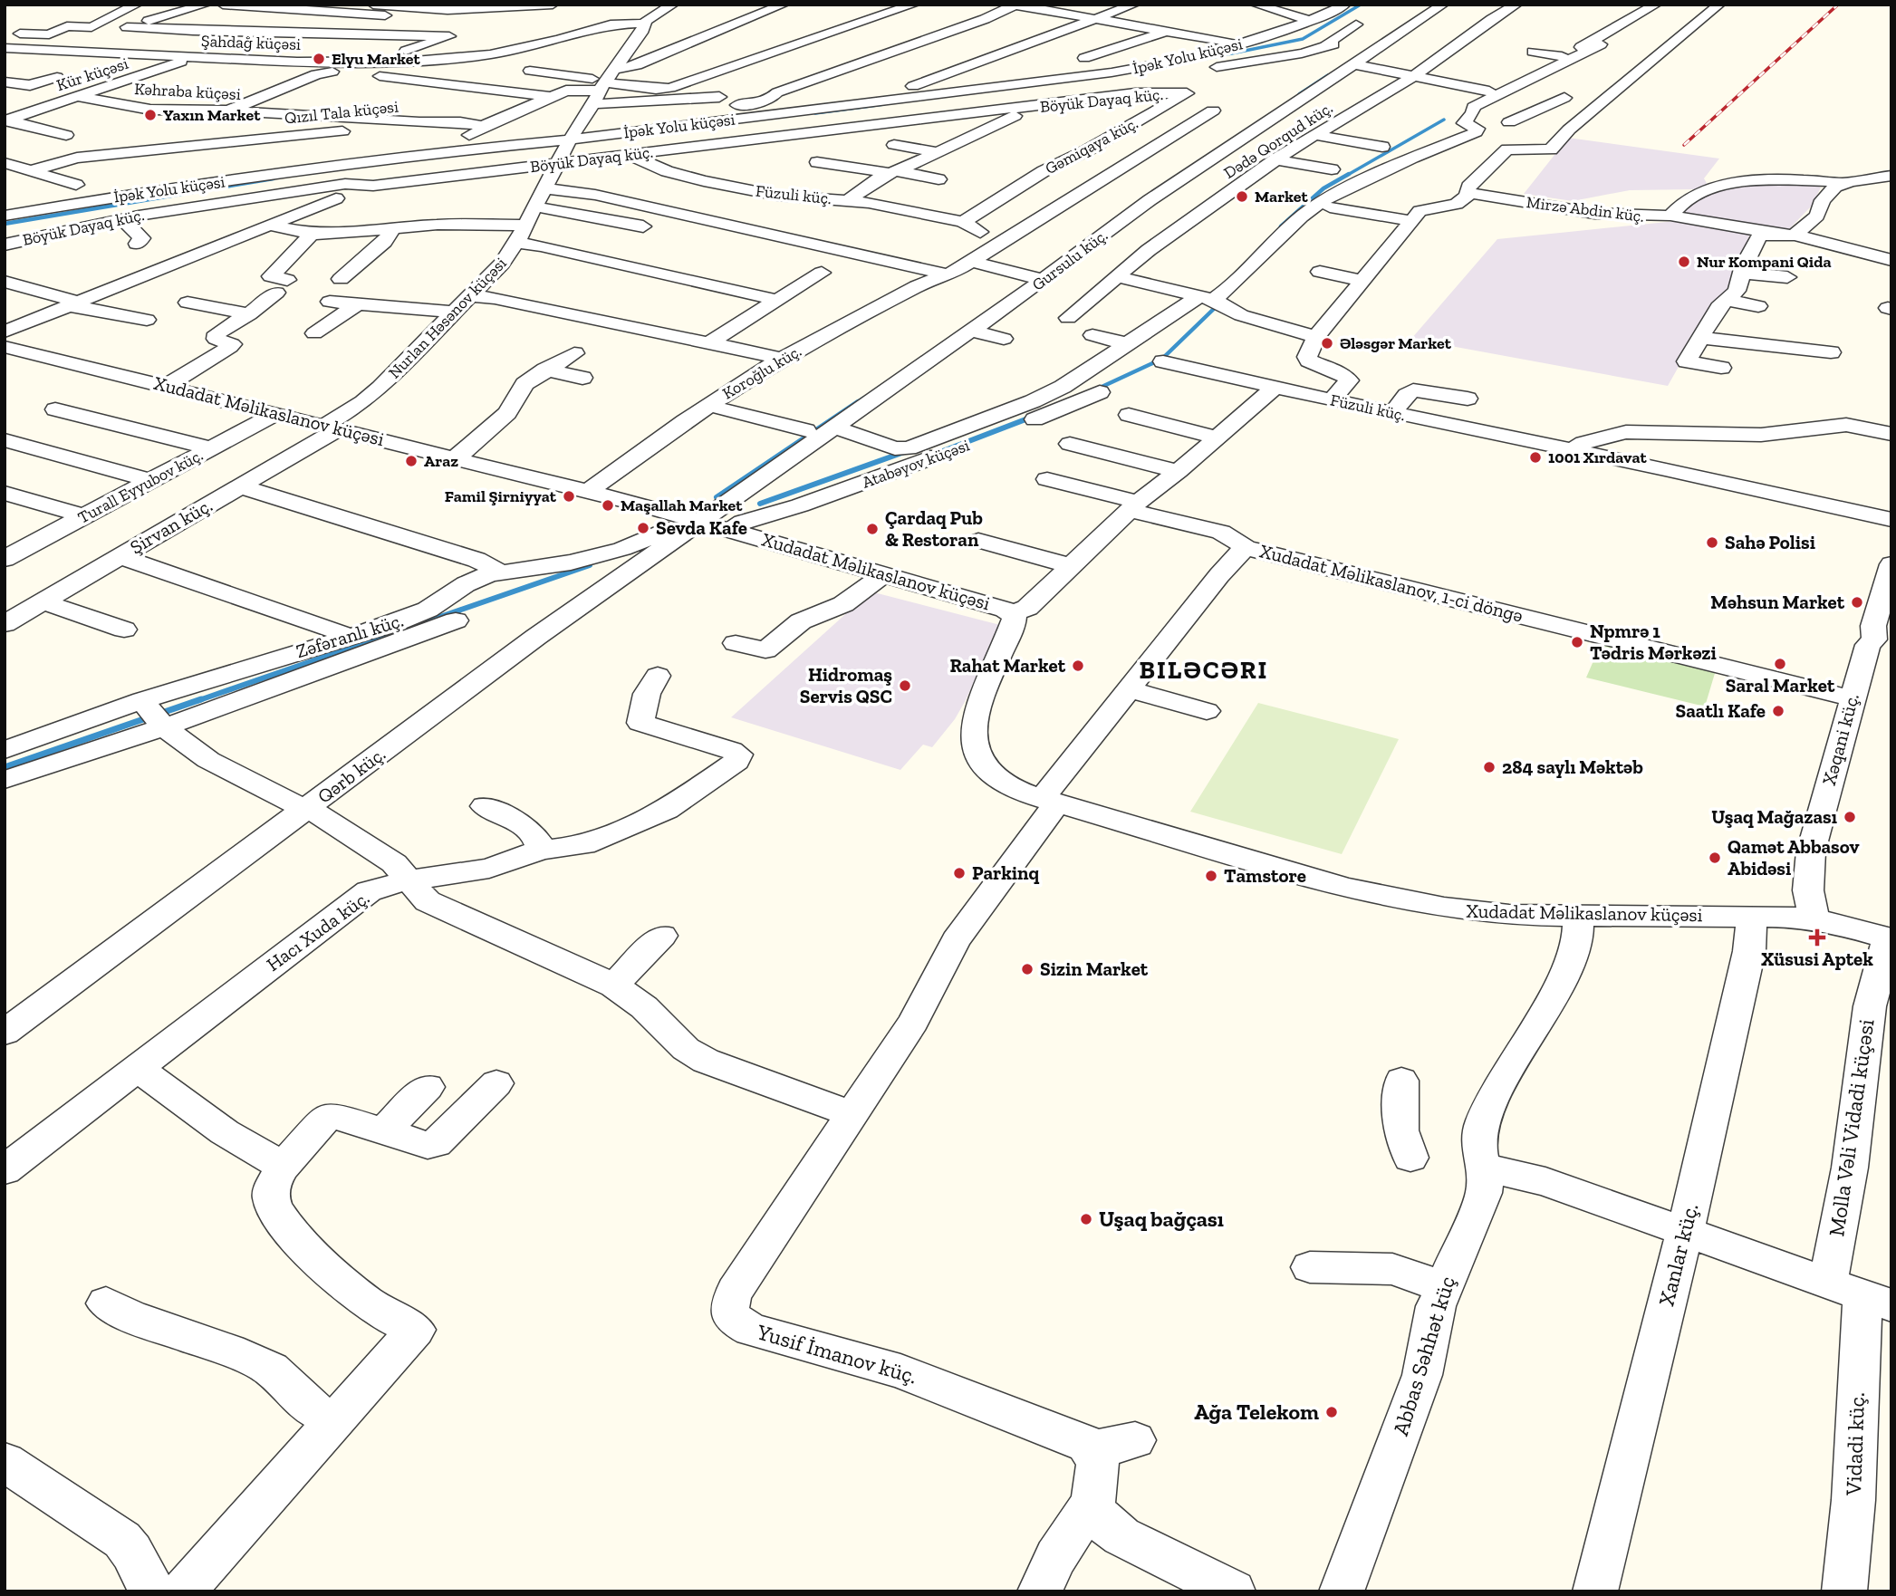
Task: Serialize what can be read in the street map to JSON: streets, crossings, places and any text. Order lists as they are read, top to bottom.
{
  "streets": {
    "street": [
      "Şahdağ küçəsi",
      "İpək Yolu küçəsi",
      "Kür küçəsi",
      "Kəhraba küçəsi",
      "Böyük Dayaq küç.",
      "Qızıl Tala küçəsi",
      "Dədə Qorqud küç.",
      "Gəmiqaya küç.",
      "Füzuli küç.",
      "Mirzə Abdin küç.",
      "Gursulu küç.",
      "Nurlan Həsənov küçəsi",
      "Koroğlu küç.",
      "Xudadat Məlikaslanov küçəsi",
      "Atabəyov küçəsi",
      "Turall Eyyubov küç.",
      "Şirvan küç.",
      "Xudadat Məlikaslanov, 1-ci döngə",
      "Zəfəranlı küç.",
      "Xəqani küç.",
      "Qərb küç.",
      "Hacı Xuda küç.",
      "Molla Vəli Vidadi küçəsi",
      "Xanlar küç.",
      "Yusif İmanov küç.",
      "Abbas Səhhət küç",
      "Vidadi küç."
    ]
  },
  "crossings": [
    ["Şahdağ küçəsi", "Kür küçəsi"],
    ["Şahdağ küçəsi", "Nurlan Həsənov küçəsi"],
    ["İpək Yolu küçəsi", "Nurlan Həsənov küçəsi"],
    ["Kür küçəsi", "Kəhraba küçəsi"],
    ["Kəhraba küçəsi", "Qızıl Tala küçəsi"],
    ["Böyük Dayaq küç.", "Gəmiqaya küç."],
    ["Böyük Dayaq küç.", "Füzuli küç."],
    ["Böyük Dayaq küç.", "Nurlan Həsənov küçəsi"],
    ["Gəmiqaya küç.", "Füzuli küç."],
    ["Gəmiqaya küç.", "Koroğlu küç."],
    ["Gursulu küç.", "Xudadat Məlikaslanov küçəsi"],
    ["Gursulu küç.", "Zəfəranlı küç."],
    ["Gursulu küç.", "Qərb küç."],
    ["Nurlan Həsənov küçəsi", "Xudadat Məlikaslanov küçəsi"],
    ["Nurlan Həsənov küçəsi", "Şirvan küç."],
    ["Koroğlu küç.", "Xudadat Məlikaslanov küçəsi"],
    ["Xudadat Məlikaslanov küçəsi", "Atabəyov küçəsi"],
    ["Xudadat Məlikaslanov küçəsi", "Turall Eyyubov küç."],
    ["Xudadat Məlikaslanov küçəsi", "Şirvan küç."],
    ["Xudadat Məlikaslanov küçəsi", "Xudadat Məlikaslanov, 1-ci döngə"],
    ["Xudadat Məlikaslanov küçəsi", "Zəfəranlı küç."],
    ["Xudadat Məlikaslanov küçəsi", "Xəqani küç."],
    ["Xudadat Məlikaslanov küçəsi", "Qərb küç."],
    ["Xudadat Məlikaslanov küçəsi", "Molla Vəli Vidadi küçəsi"],
    ["Xudadat Məlikaslanov küçəsi", "Xanlar küç."],
    ["Xudadat Məlikaslanov küçəsi", "Yusif İmanov küç."],
    ["Xudadat Məlikaslanov küçəsi", "Abbas Səhhət küç"],
    ["Xudadat Məlikaslanov, 1-ci döngə", "Xəqani küç."],
    ["Xudadat Məlikaslanov, 1-ci döngə", "Yusif İmanov küç."],
    ["Zəfəranlı küç.", "Qərb küç."],
    ["Molla Vəli Vidadi küçəsi", "Vidadi küç."]
  ],
  "districts": ["BILƏCƏRI"],
  "places": {
    "other": [
      "Elyu Market",
      "Yaxın Market",
      "Market",
      "Nur Kompani Qida",
      "Ələsgər Market",
      "1001 Xırdavat",
      "Araz",
      "Famil Şirniyyat",
      "Maşallah Market",
      "Sevda Kafe",
      "Çardaq Pub & Restoran",
      "Sahə Polisi",
      "Məhsun Market",
      "Npmrə 1 Tədris Mərkəzi",
      "Saral Market",
      "Rahat Market",
      "Hidromaş Servis QSC",
      "Saatlı Kafe",
      "284 saylı Məktəb",
      "Uşaq Mağazası",
      "Qamət Abbasov Abidəsi",
      "Parkinq",
      "Tamstore",
      "Sizin Market",
      "Uşaq bağçası",
      "Ağa Telekom"
    ],
    "health": ["Xüsusi Aptek"]
  }
}
